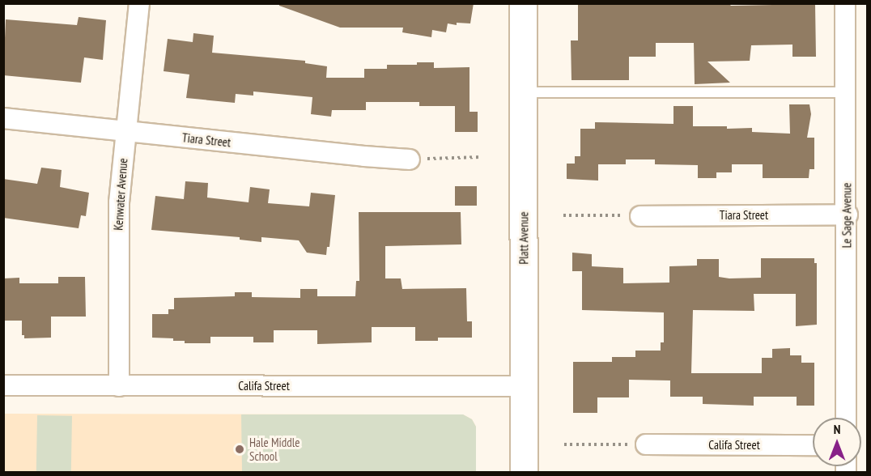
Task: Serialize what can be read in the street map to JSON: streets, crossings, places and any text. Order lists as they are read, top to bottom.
{
  "streets": {
    "main road": ["Platt Avenue"],
    "street": [
      "Tiara Street",
      "Kenwater Avenue",
      "Le Sage Avenue",
      "Califa Street"
    ]
  },
  "crossings": [
    ["Tiara Street", "Kenwater Avenue"],
    ["Tiara Street", "Le Sage Avenue"],
    ["Kenwater Avenue", "Califa Street"],
    ["Platt Avenue", "Califa Street"]
  ],
  "places": ["Hale Middle School"],
  "north": "top"
}
